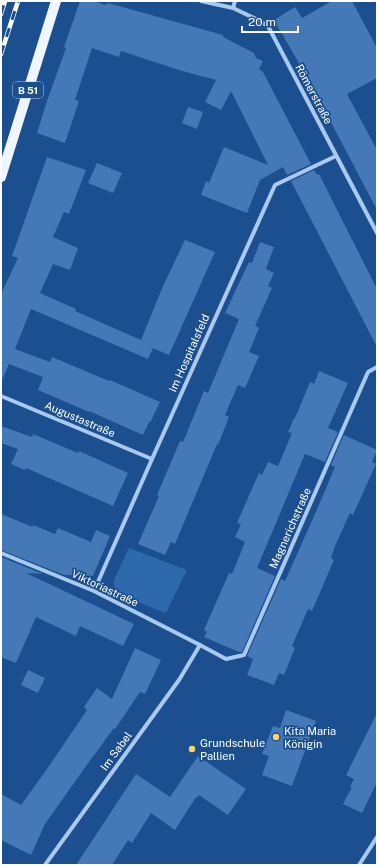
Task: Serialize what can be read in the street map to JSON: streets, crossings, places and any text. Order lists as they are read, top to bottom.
{
  "streets": {
    "main road": ["B 51"],
    "street": [
      "Römerstraße",
      "Im Hospitalsfeld",
      "Augustastraße",
      "Magnerichstraße",
      "Viktoriastraße",
      "Im Sabel"
    ]
  },
  "crossings": [
    ["Römerstraße", "Im Hospitalsfeld"],
    ["Im Hospitalsfeld", "Augustastraße"],
    ["Im Hospitalsfeld", "Viktoriastraße"],
    ["Magnerichstraße", "Viktoriastraße"],
    ["Magnerichstraße", "Im Sabel"],
    ["Viktoriastraße", "Im Sabel"]
  ],
  "places": ["Kita Maria Königin", "Grundschule Pallien"],
  "scale_bar": "20 m"
}
